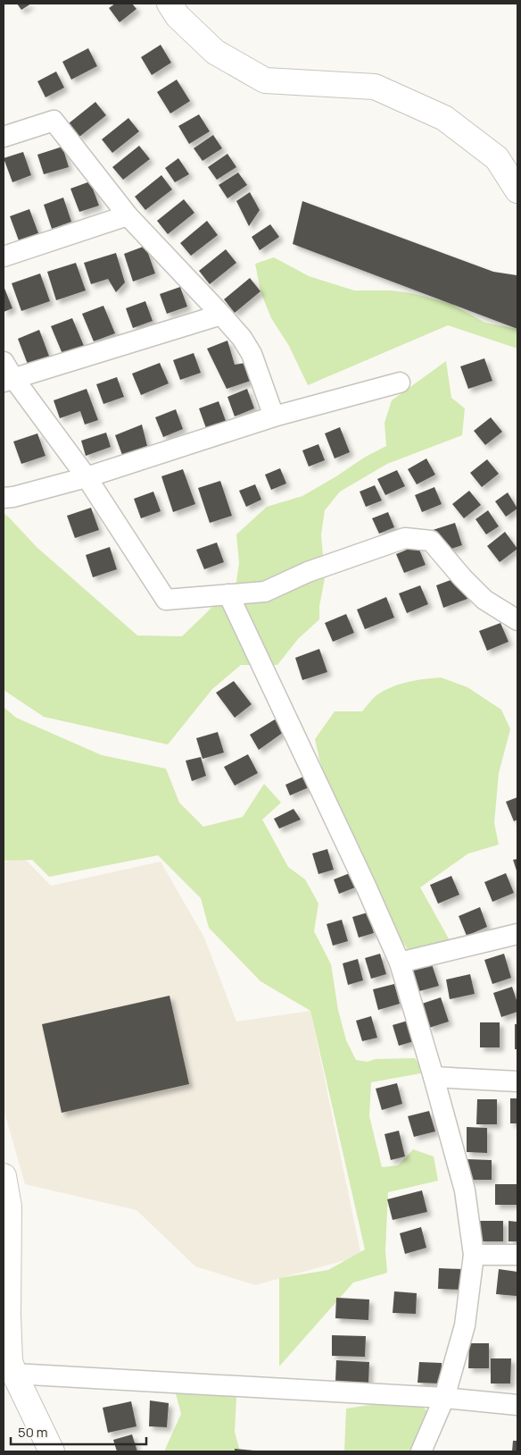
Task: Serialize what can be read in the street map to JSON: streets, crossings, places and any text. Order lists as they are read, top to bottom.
{
  "scale_bar": "50 m"
}
